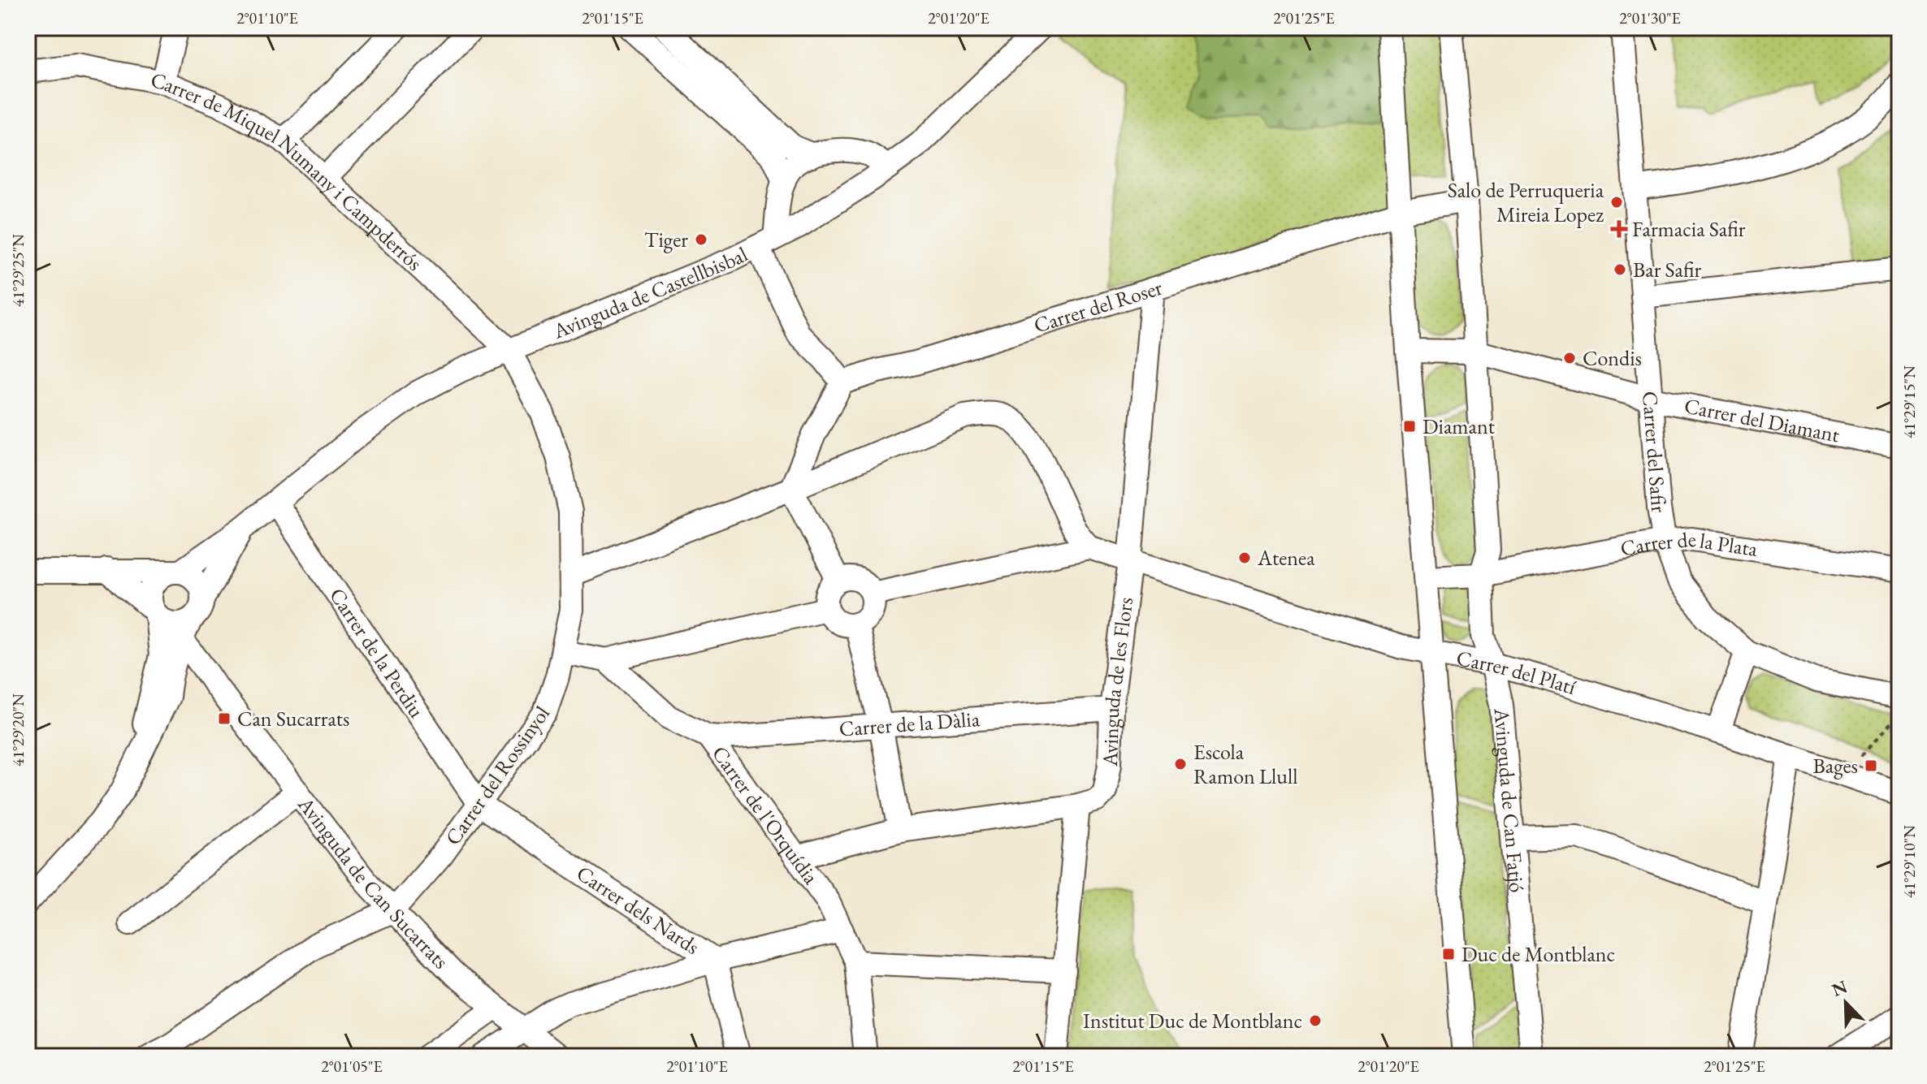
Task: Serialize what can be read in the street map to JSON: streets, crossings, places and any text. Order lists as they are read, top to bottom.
{
  "streets": {
    "street": [
      "Carrer de Miquel Numany i Campderrós",
      "Avinguda de Castellbisbal",
      "Carrer del Roser",
      "Carrer del Diamant",
      "Carrer del Safir",
      "Carrer de la Plata",
      "Carrer de la Perdiu",
      "Carrer del Platí",
      "Avinguda de les Flors",
      "Carrer de la Dàlia",
      "Carrer del Rossinyol",
      "Avinguda de Can Fatjó",
      "Carrer de l'Orquídia",
      "Avinguda de Can Sucarrats",
      "Carrer dels Nards"
    ]
  },
  "crossings": [
    ["Carrer de Miquel Numany i Campderrós", "Avinguda de Castellbisbal"],
    ["Carrer de Miquel Numany i Campderrós", "Carrer del Rossinyol"],
    ["Avinguda de Castellbisbal", "Carrer de la Perdiu"],
    ["Avinguda de Castellbisbal", "Carrer del Rossinyol"],
    ["Avinguda de Castellbisbal", "Avinguda de Can Sucarrats"],
    ["Carrer del Roser", "Avinguda de les Flors"],
    ["Carrer del Roser", "Avinguda de Can Fatjó"],
    ["Carrer del Diamant", "Carrer del Safir"],
    ["Carrer del Diamant", "Avinguda de Can Fatjó"],
    ["Carrer del Safir", "Carrer de la Plata"],
    ["Carrer de la Plata", "Avinguda de Can Fatjó"],
    ["Carrer de la Perdiu", "Carrer del Rossinyol"],
    ["Carrer de la Perdiu", "Carrer dels Nards"],
    ["Carrer del Platí", "Avinguda de les Flors"],
    ["Carrer del Platí", "Avinguda de Can Fatjó"],
    ["Avinguda de les Flors", "Carrer de la Dàlia"],
    ["Carrer de la Dàlia", "Carrer de l'Orquídia"],
    ["Carrer del Rossinyol", "Avinguda de Can Sucarrats"],
    ["Carrer del Rossinyol", "Carrer dels Nards"]
  ],
  "places": {
    "other": [
      "Salo de Perruqueria Mireia Lopez",
      "Tiger",
      "Bar Safir",
      "Condis",
      "Atenea",
      "Escola Ramon Llull",
      "Institut Duc de Montblanc"
    ],
    "health": ["Farmacia Safir"],
    "transit": [
      "Diamant",
      "Can Sucarrats",
      "Bages",
      "Duc de Montblanc"
    ]
  },
  "north": "top left",
  "coordinates": [
    "2°01'10\"E",
    "2°01'15\"E",
    "2°01'20\"E",
    "2°01'25\"E",
    "2°01'30\"E",
    "41°29'25\"N",
    "41°29'15\"N",
    "41°29'20\"N",
    "41°29'10\"N",
    "2°01'05\"E"
  ]
}
